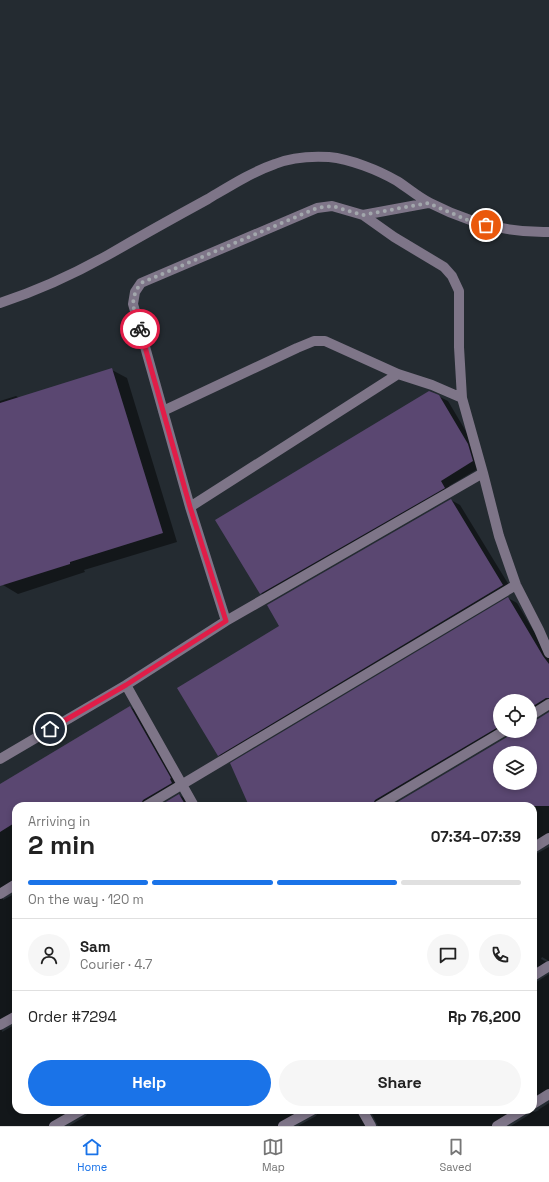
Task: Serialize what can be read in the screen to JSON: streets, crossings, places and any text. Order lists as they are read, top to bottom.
{
  "page": {
    "heading": ["2 min", "Arriving in", "07:34–07:39"],
    "panel": [
      "Sam",
      "Courier · 4.7",
      "Order #7294",
      "Rp 76,200"
    ],
    "bar": "On the way · 120 m",
    "buttons": ["Help", "Share"],
    "tabs": ["Home", "Map", "Saved"]
  }
}
